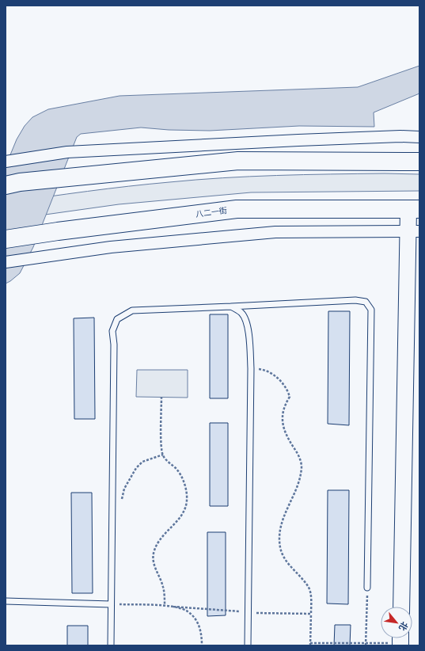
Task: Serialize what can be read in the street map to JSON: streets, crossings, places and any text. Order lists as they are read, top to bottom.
{
  "streets": {
    "main road": ["八二一街"]
  },
  "north": "bottom right"
}
